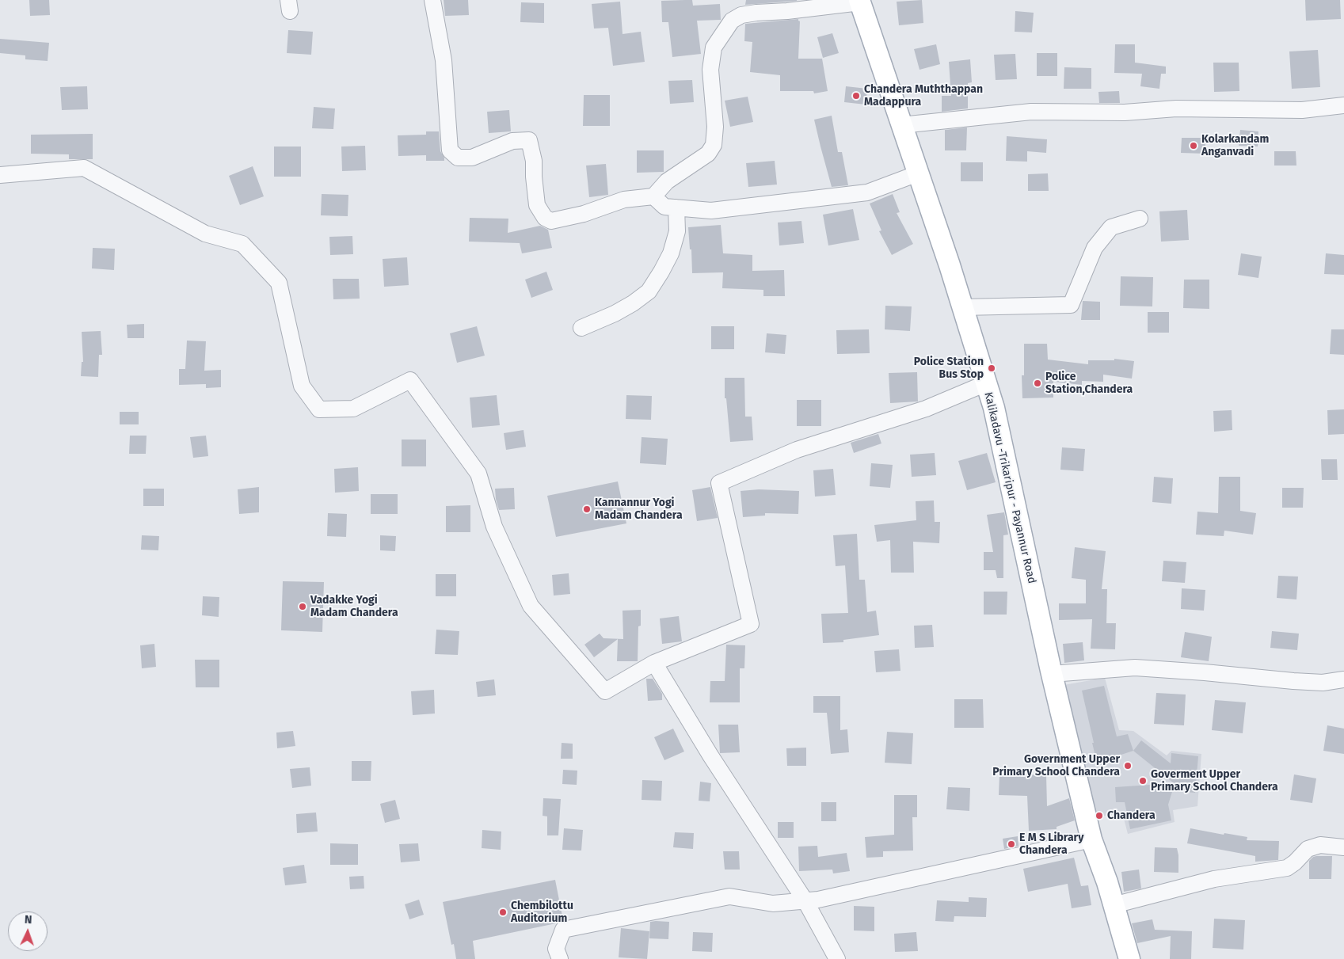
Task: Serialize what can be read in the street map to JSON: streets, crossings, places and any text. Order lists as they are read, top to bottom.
{
  "streets": {
    "main road": ["Kalikadavu -Trikaripur - Payannur Road"]
  },
  "places": [
    "Chandera Muththappan Madappura",
    "Kolarkandam Anganvadi",
    "Police Station Bus Stop",
    "Police Station,Chandera",
    "Kannannur Yogi Madam Chandera",
    "Vadakke Yogi Madam Chandera",
    "Government Upper Primary School Chandera",
    "Goverment Upper Primary School Chandera",
    "Chandera",
    "E M S Library Chandera",
    "Chembilottu Auditorium"
  ],
  "north": "top"
}
